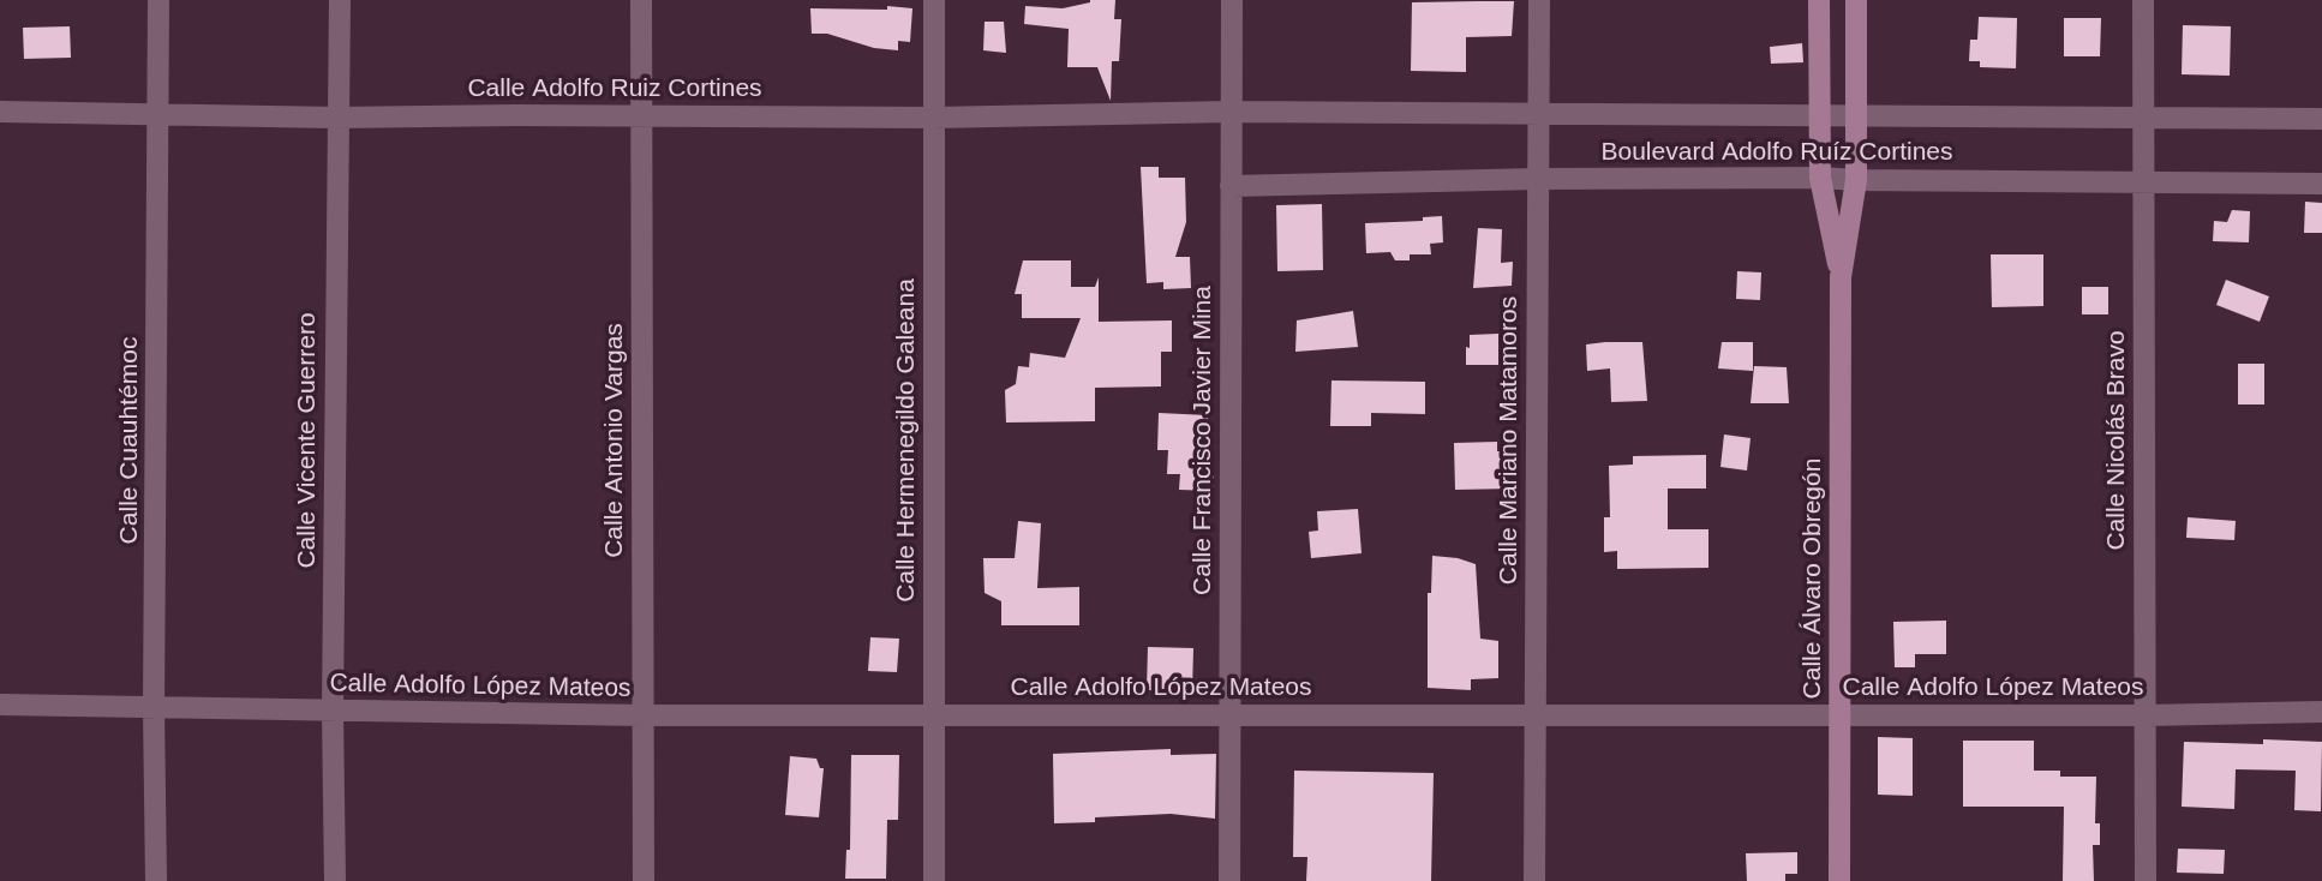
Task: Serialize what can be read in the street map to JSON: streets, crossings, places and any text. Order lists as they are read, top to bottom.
{
  "streets": {
    "street": [
      "Calle Adolfo Ruiz Cortines",
      "Boulevard Adolfo Ruíz Cortines",
      "Calle Cuauhtémoc",
      "Calle Vicente Guerrero",
      "Calle Antonio Vargas",
      "Calle Hermenegildo Galeana",
      "Calle Francisco Javier Mina",
      "Calle Mariano Matamoros",
      "Calle Nicolás Bravo",
      "Calle Álvaro Obregón",
      "Calle Adolfo López Mateos"
    ]
  },
  "crossings": [
    ["Calle Adolfo Ruiz Cortines", "Boulevard Adolfo Ruíz Cortines"],
    ["Calle Adolfo Ruiz Cortines", "Calle Cuauhtémoc"],
    ["Calle Adolfo Ruiz Cortines", "Calle Vicente Guerrero"],
    ["Calle Adolfo Ruiz Cortines", "Calle Antonio Vargas"],
    ["Calle Adolfo Ruiz Cortines", "Calle Hermenegildo Galeana"],
    ["Calle Adolfo Ruiz Cortines", "Calle Francisco Javier Mina"],
    ["Calle Adolfo Ruiz Cortines", "Calle Mariano Matamoros"],
    ["Boulevard Adolfo Ruíz Cortines", "Calle Francisco Javier Mina"],
    ["Boulevard Adolfo Ruíz Cortines", "Calle Mariano Matamoros"],
    ["Boulevard Adolfo Ruíz Cortines", "Calle Nicolás Bravo"],
    ["Boulevard Adolfo Ruíz Cortines", "Calle Álvaro Obregón"],
    ["Calle Cuauhtémoc", "Calle Adolfo López Mateos"],
    ["Calle Vicente Guerrero", "Calle Adolfo López Mateos"],
    ["Calle Antonio Vargas", "Calle Adolfo López Mateos"],
    ["Calle Hermenegildo Galeana", "Calle Adolfo López Mateos"],
    ["Calle Francisco Javier Mina", "Calle Adolfo López Mateos"],
    ["Calle Mariano Matamoros", "Calle Adolfo López Mateos"],
    ["Calle Nicolás Bravo", "Calle Adolfo López Mateos"],
    ["Calle Álvaro Obregón", "Calle Adolfo López Mateos"]
  ]
}
